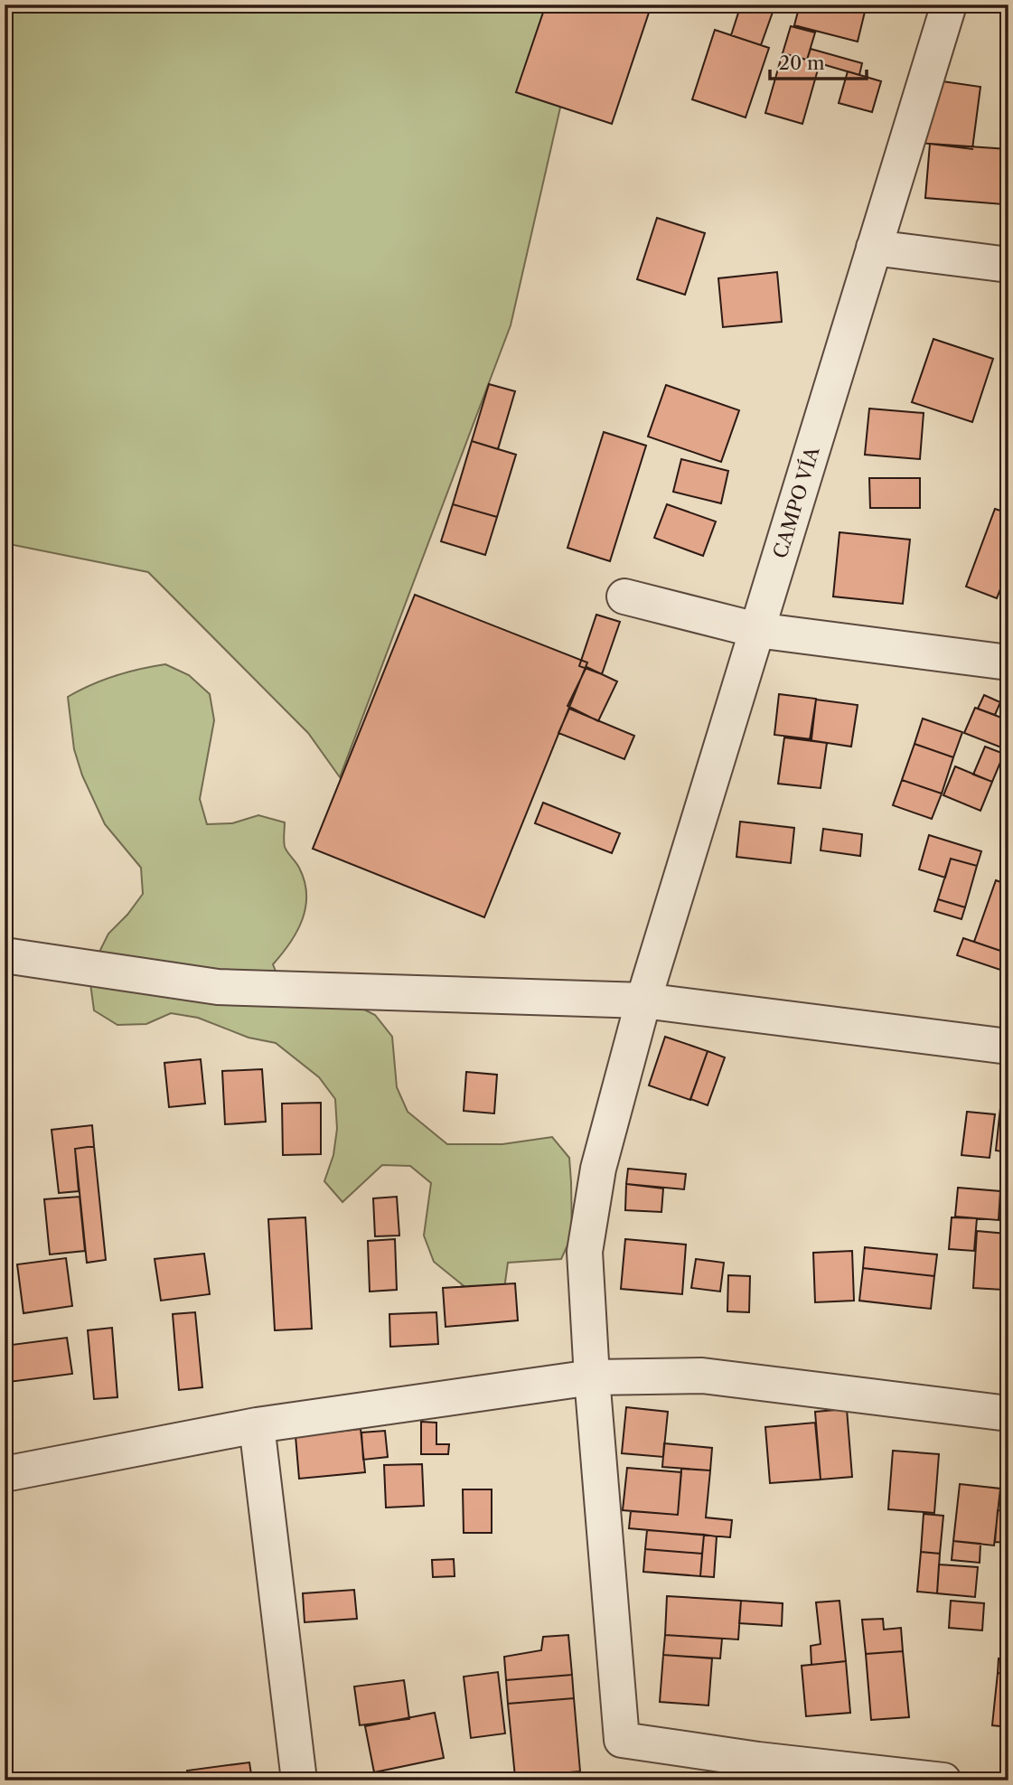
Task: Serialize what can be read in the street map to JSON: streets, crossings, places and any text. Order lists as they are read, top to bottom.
{
  "streets": {
    "street": ["CAMPO VÍA"]
  },
  "scale_bar": "20 m"
}
